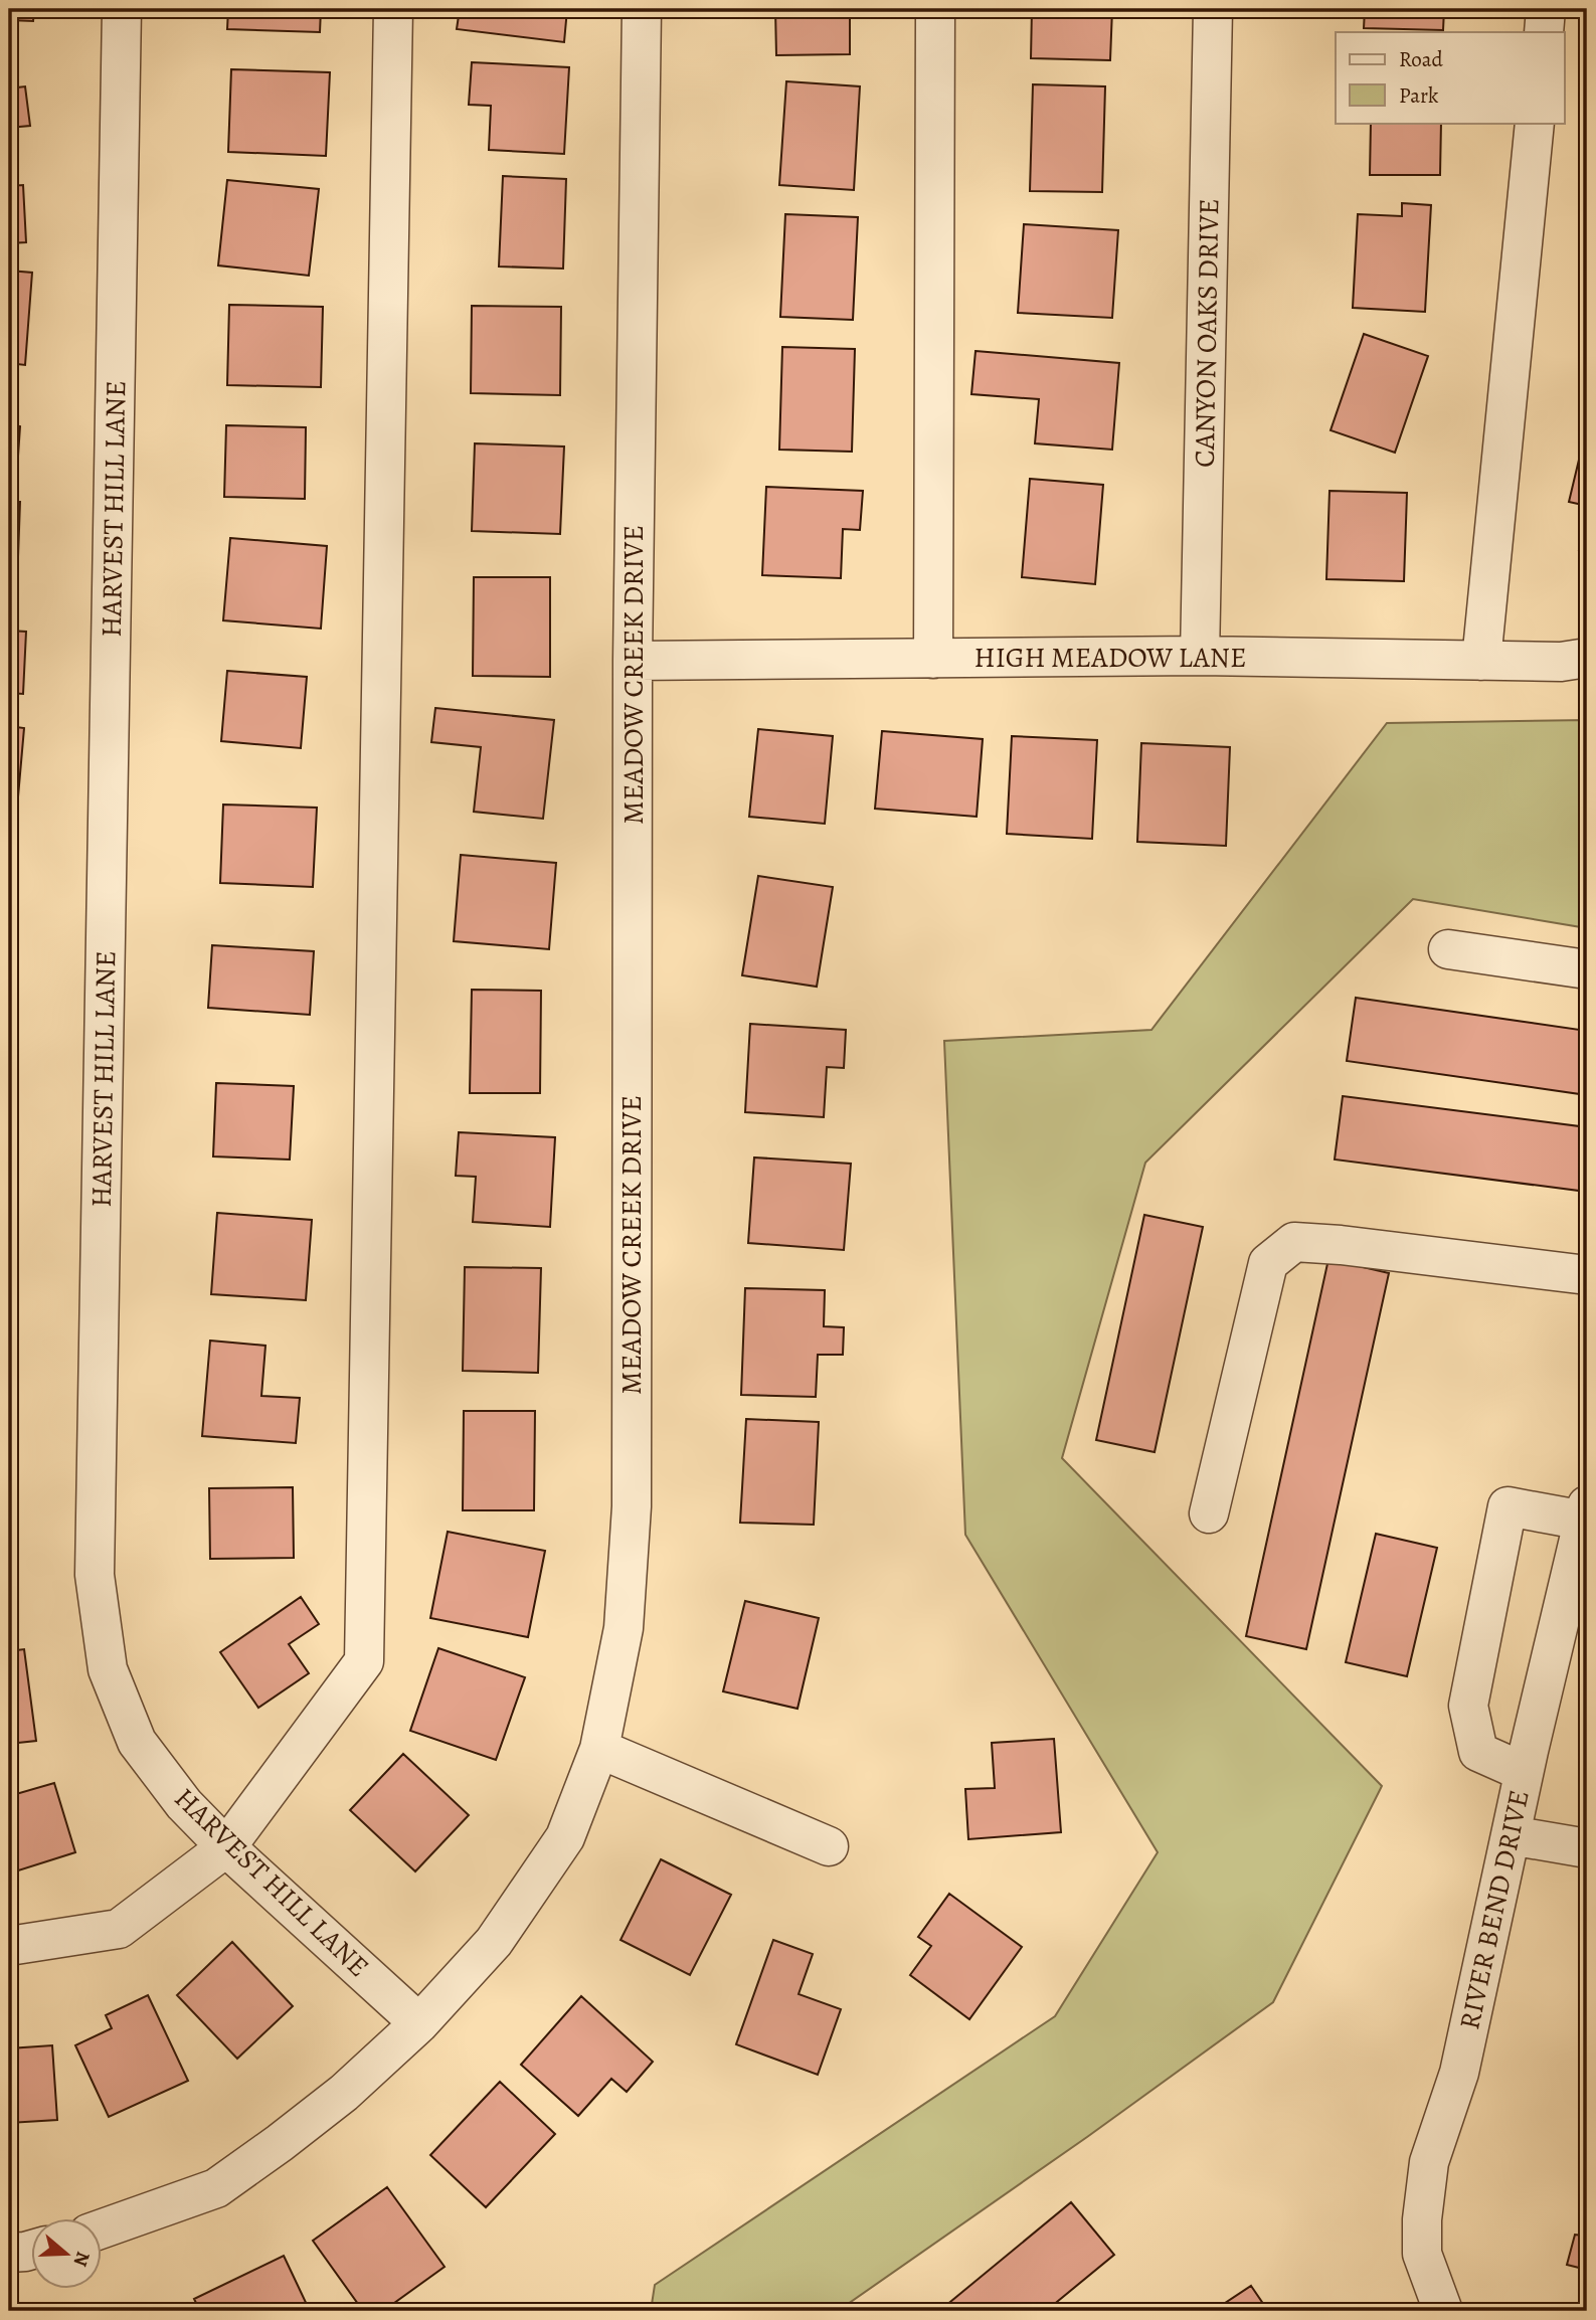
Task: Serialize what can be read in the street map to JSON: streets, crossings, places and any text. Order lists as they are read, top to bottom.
{
  "streets": {
    "street": [
      "CANYON OAKS DRIVE",
      "HARVEST HILL LANE",
      "HIGH MEADOW LANE",
      "MEADOW CREEK DRIVE",
      "RIVER BEND DRIVE"
    ]
  },
  "crossings": [
    ["CANYON OAKS DRIVE", "HIGH MEADOW LANE"],
    ["HARVEST HILL LANE", "MEADOW CREEK DRIVE"],
    ["HIGH MEADOW LANE", "MEADOW CREEK DRIVE"]
  ],
  "legend": ["Road", "Park"],
  "north": "right"
}
